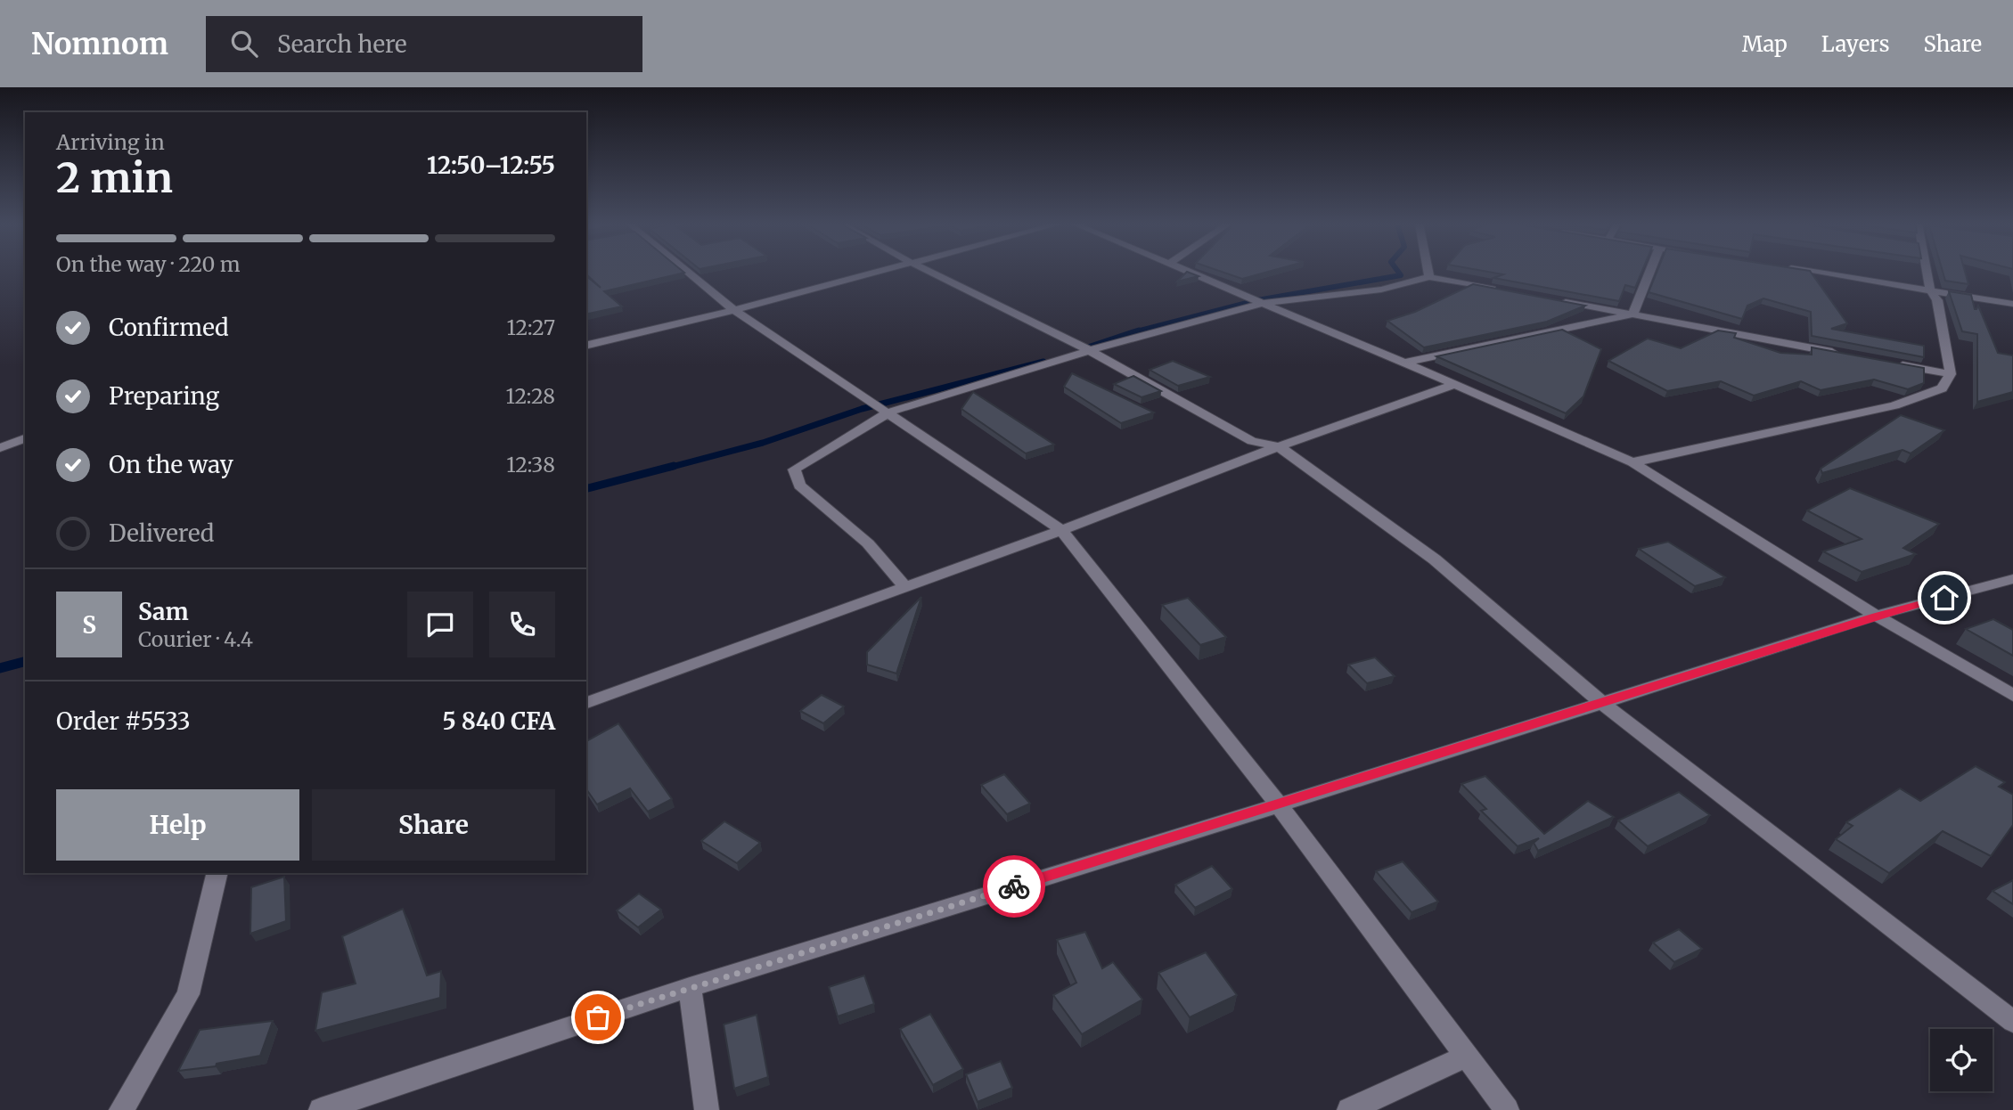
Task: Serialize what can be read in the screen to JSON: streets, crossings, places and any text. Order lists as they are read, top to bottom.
{
  "page": {
    "header": "Nomnom",
    "search": "Search here",
    "nav": ["Map", "Layers", "Share"],
    "heading": ["2 min", "Arriving in", "12:50–12:55"],
    "panel": [
      "Sam",
      "Courier · 4.4",
      "Order #5533",
      "5 840 CFA"
    ],
    "bar": "On the way · 220 m",
    "list": [
      ["Confirmed", "12:27"],
      ["Preparing", "12:28"],
      ["On the way", "12:38"],
      "Delivered"
    ],
    "round": "S",
    "buttons": ["Help", "Share"]
  }
}
